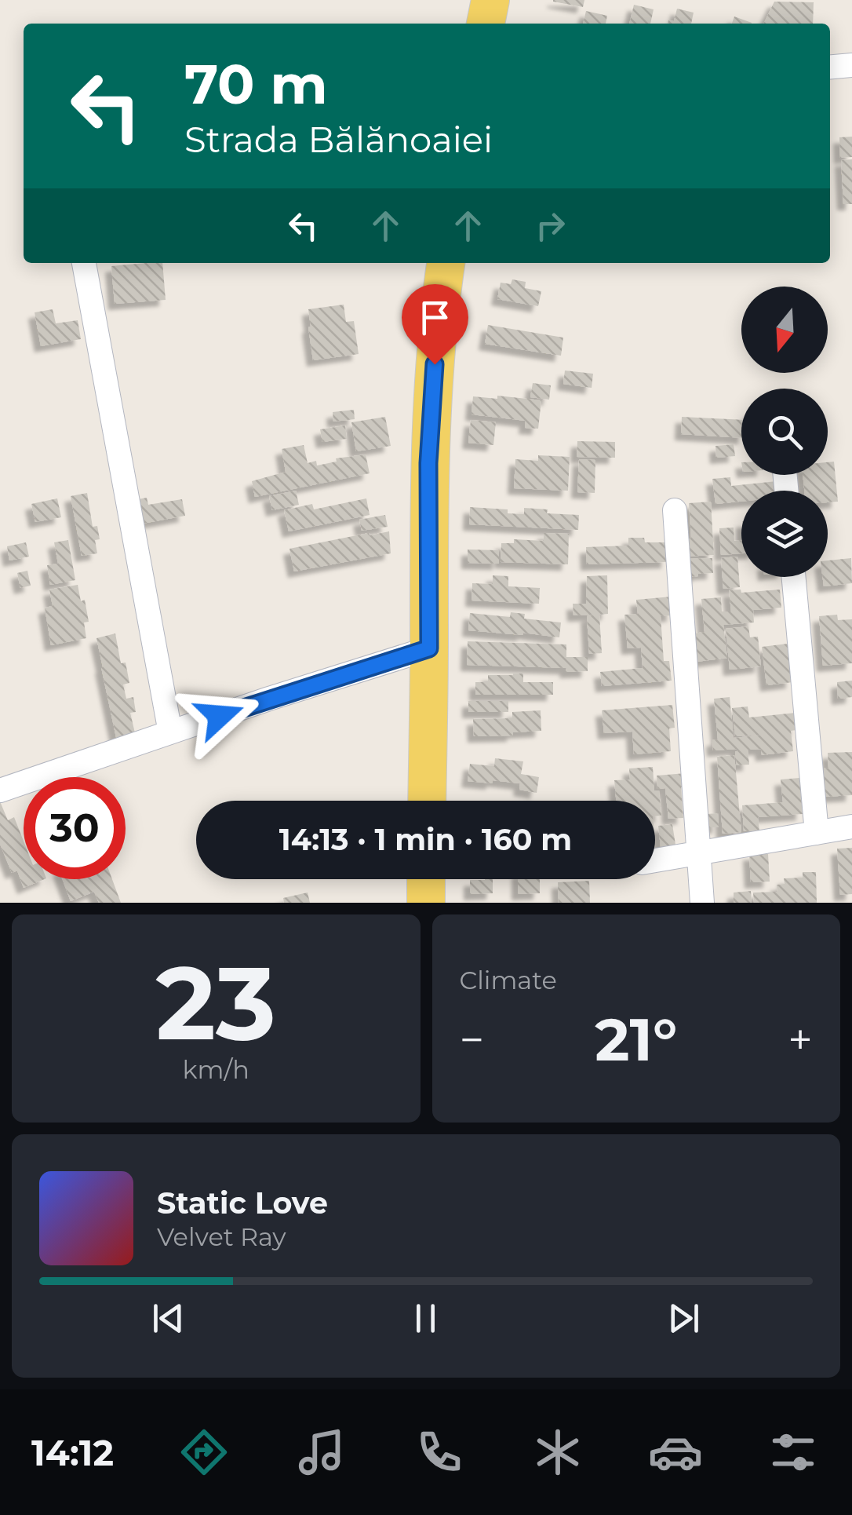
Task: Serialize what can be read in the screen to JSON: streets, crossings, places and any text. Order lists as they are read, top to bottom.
{
  "north": "bottom",
  "page": {
    "turn": ["70 m", "Strada Bălănoaiei"],
    "limit": "30",
    "trip": "14:13 · 1 min · 160 m",
    "tile": [
      ["23", "km/h"],
      "Climate"
    ],
    "heat": ["−", "21°", "+"],
    "song": ["Static Love", "Velvet Ray"],
    "tabs": "14:12"
  }
}
